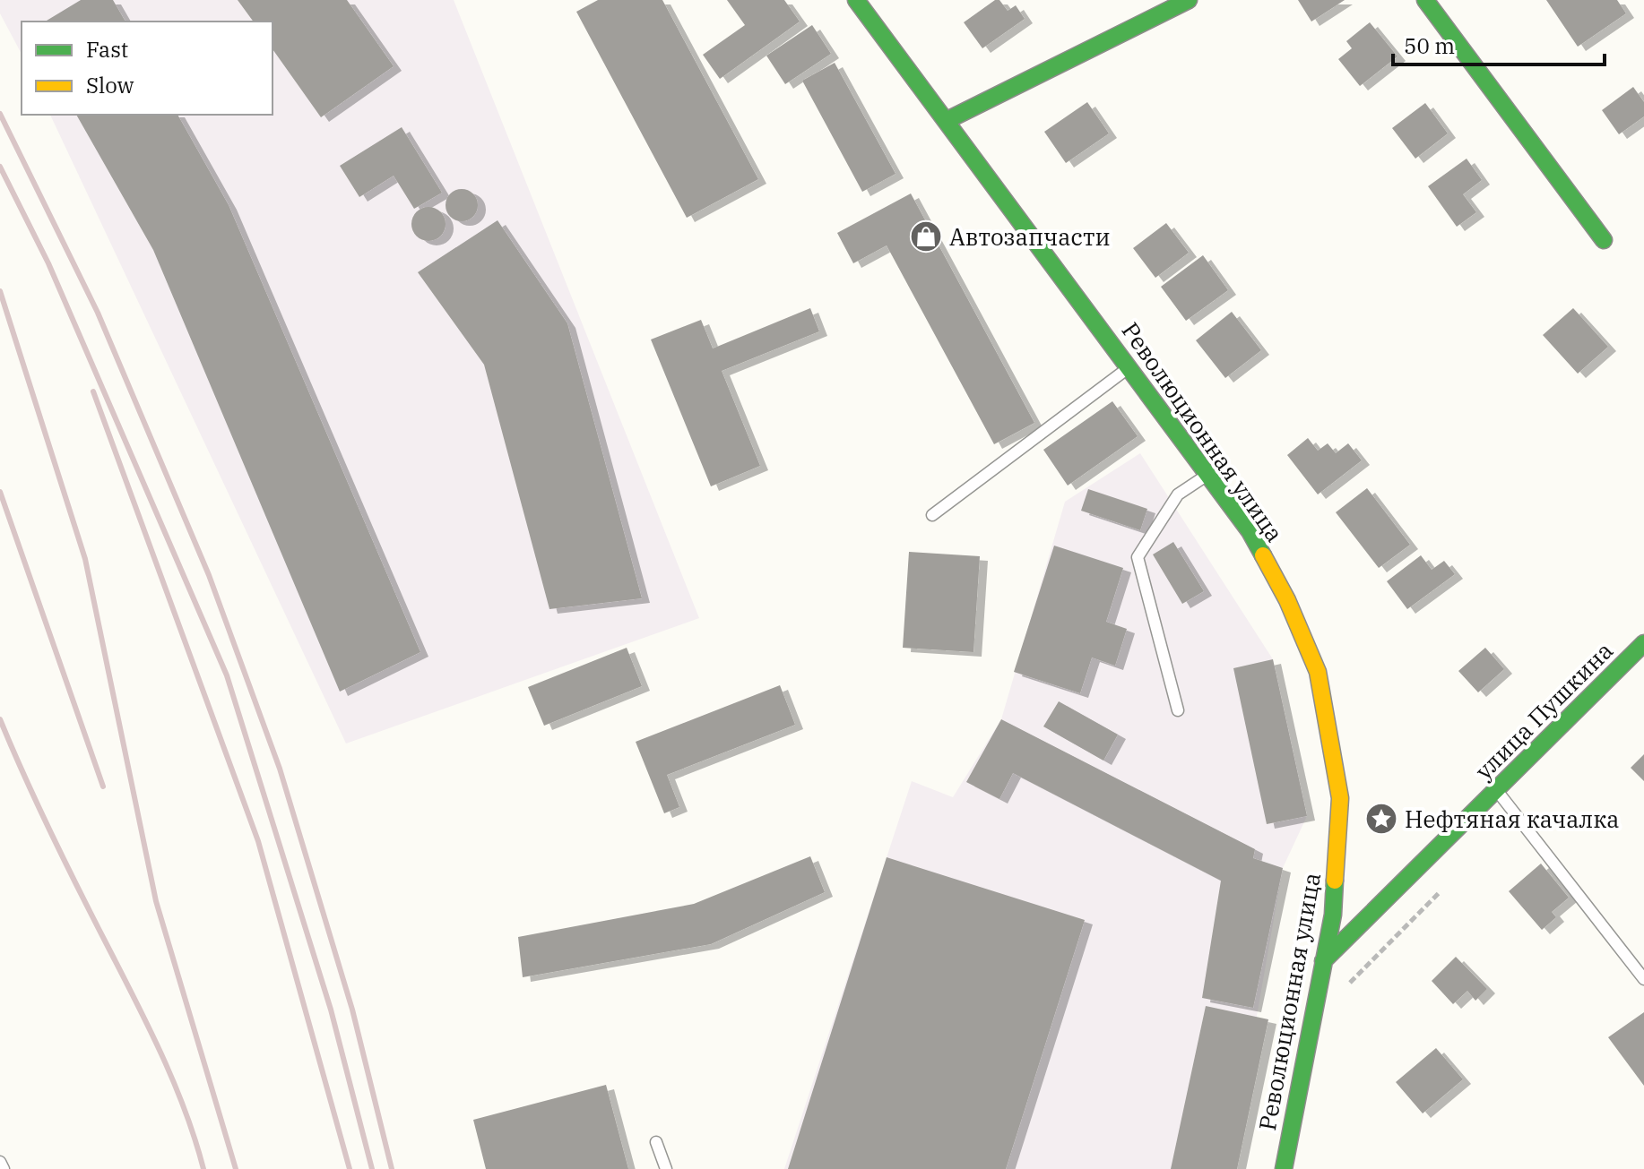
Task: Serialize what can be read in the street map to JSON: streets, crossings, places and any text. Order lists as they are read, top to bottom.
{
  "streets": {
    "main road": ["Революционная улица", "улица Пушкина"]
  },
  "crossings": [
    ["Революционная улица", "улица Пушкина"]
  ],
  "places": {
    "shop": ["Автозапчасти"],
    "place": ["Нефтяная качалка"]
  },
  "legend": ["Fast", "Slow"],
  "scale_bar": "50 m"
}
